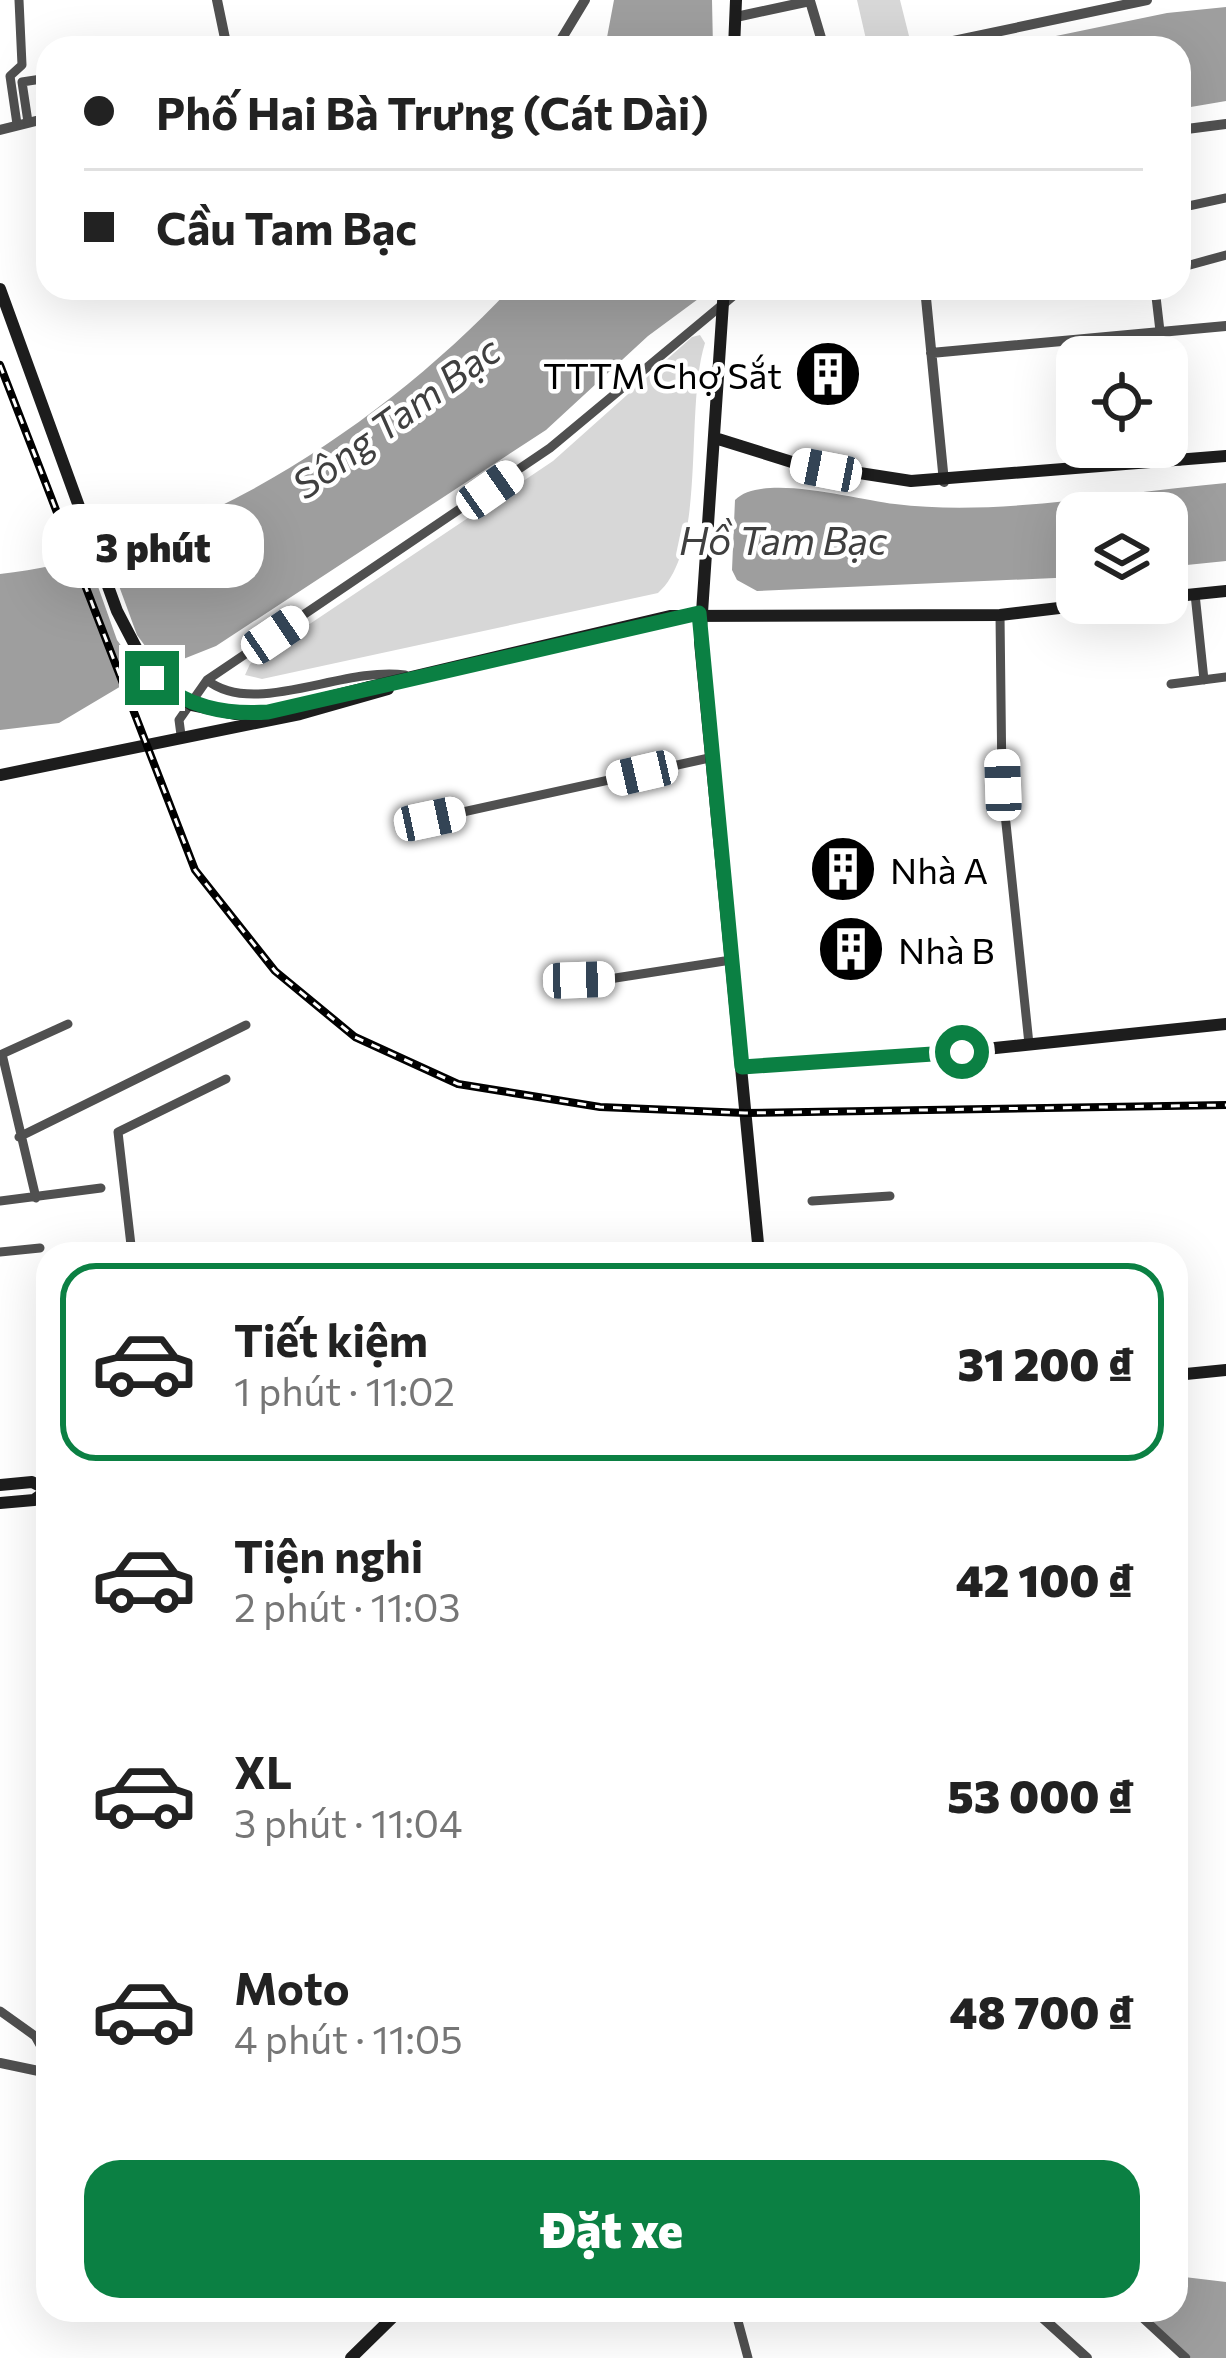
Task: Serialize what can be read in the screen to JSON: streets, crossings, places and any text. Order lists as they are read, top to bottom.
{
  "water": ["Sông Tam Bạc", "Hồ Tam Bạc"],
  "places": {
    "building": ["TTTM Chợ Sắt", "Nhà A", "Nhà B"]
  },
  "page": {
    "banner": ["Phố Hai Bà Trưng (Cát Dài)", "Cầu Tam Bạc"],
    "bubble": "3 phút",
    "list": [
      {
        "name": "Tiết kiệm",
        "note": "1 phút · 11:02",
        "value": "31 200 ₫"
      },
      {
        "name": "Tiện nghi",
        "note": "2 phút · 11:03",
        "value": "42 100 ₫"
      },
      {
        "name": "XL",
        "note": "3 phút · 11:04",
        "value": "53 000 ₫"
      },
      {
        "name": "Moto",
        "note": "4 phút · 11:05",
        "value": "48 700 ₫"
      }
    ],
    "buttons": "Đặt xe"
  }
}
